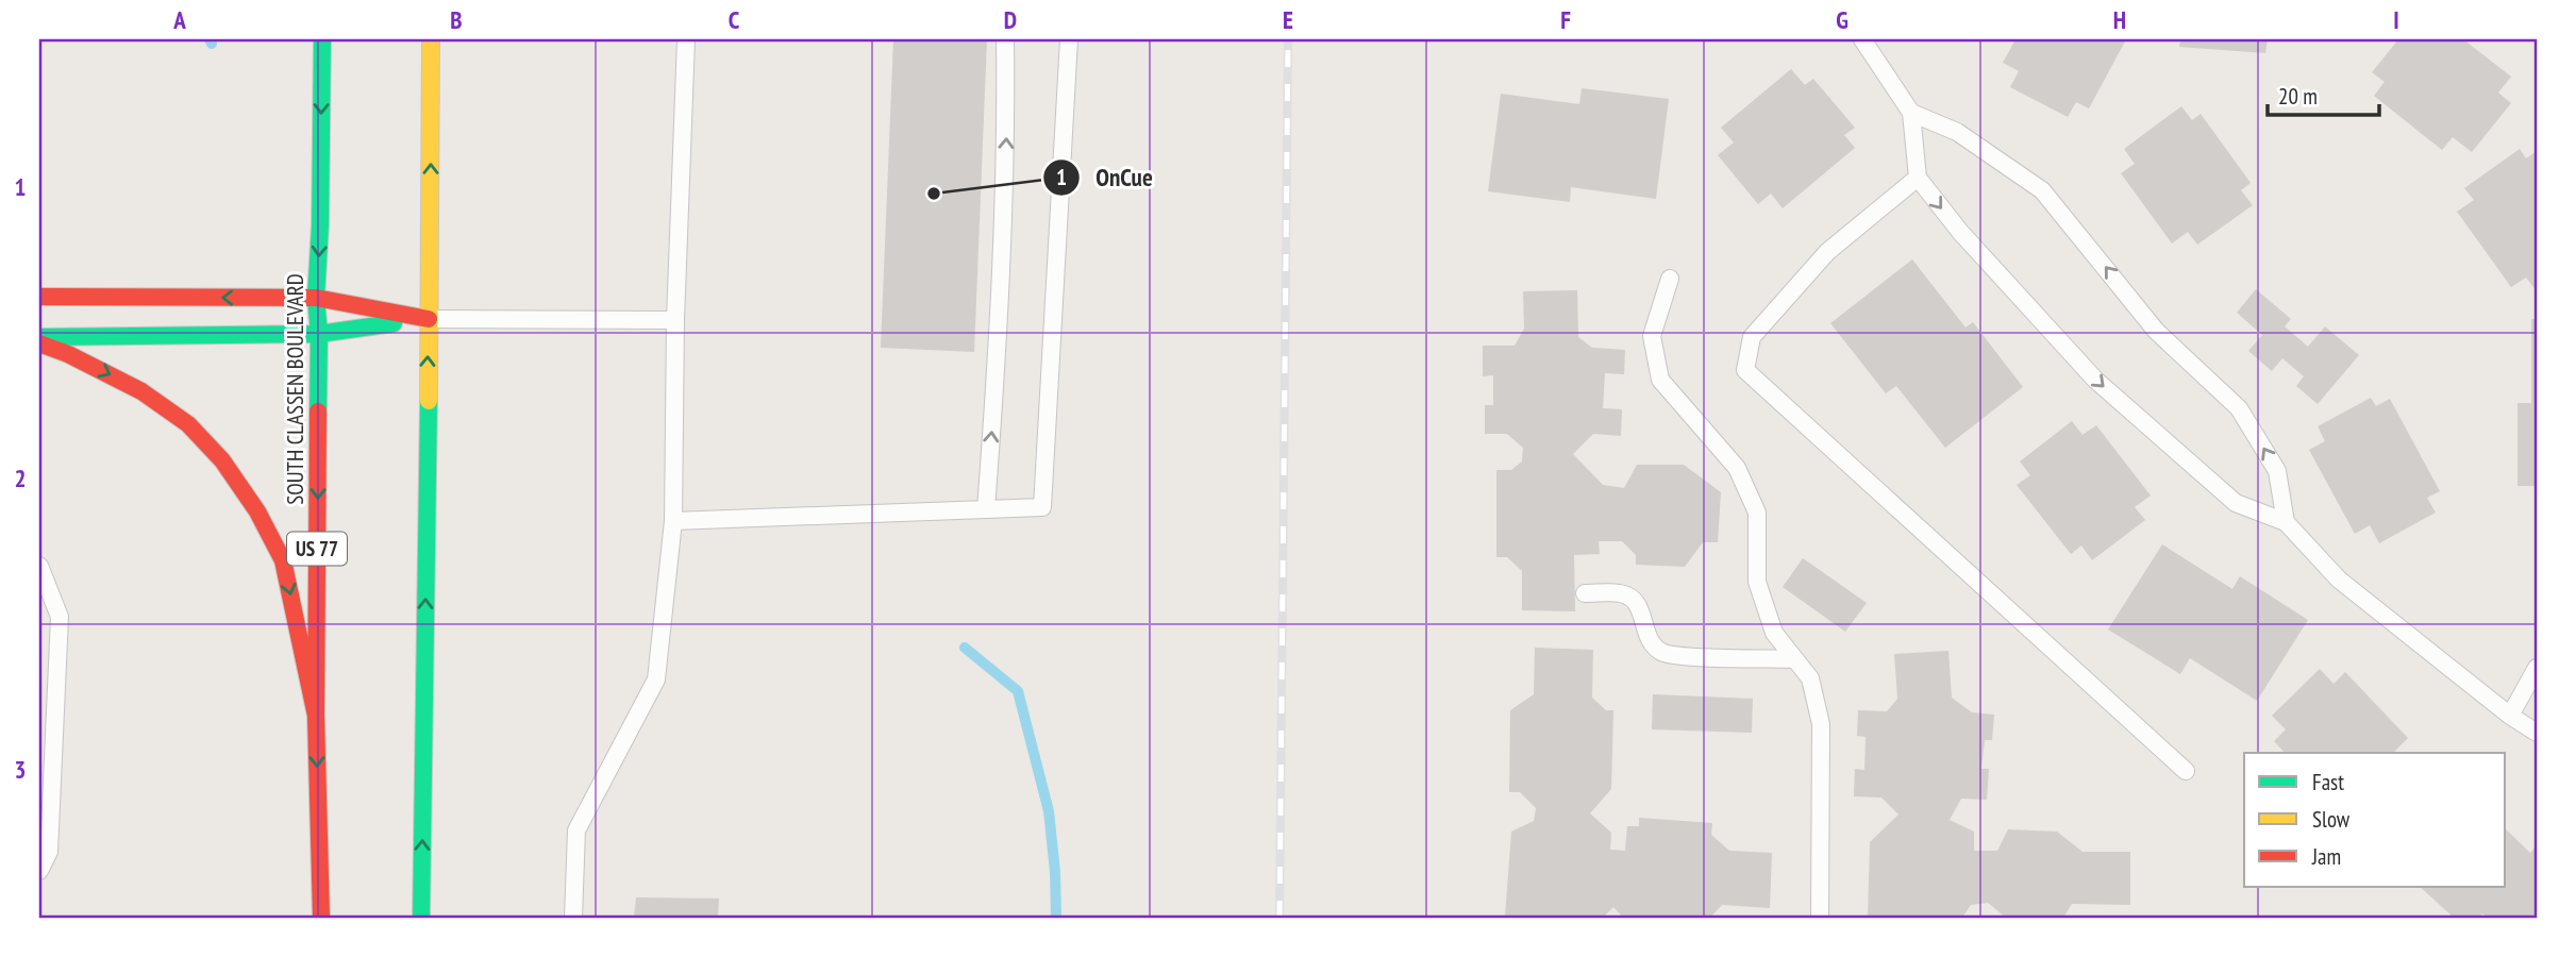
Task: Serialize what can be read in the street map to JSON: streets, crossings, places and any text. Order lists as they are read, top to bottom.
{
  "streets": {
    "main road": ["SOUTH CLASSEN BOULEVARD", "US 77"]
  },
  "places": ["OnCue"],
  "legend": ["Fast", "Slow", "Jam"],
  "scale_bar": "20 m",
  "grid": {
    "columns": [
      "A",
      "B",
      "C",
      "D",
      "E",
      "F",
      "G",
      "H",
      "I"
    ],
    "rows": ["1", "2", "3"]
  }
}
